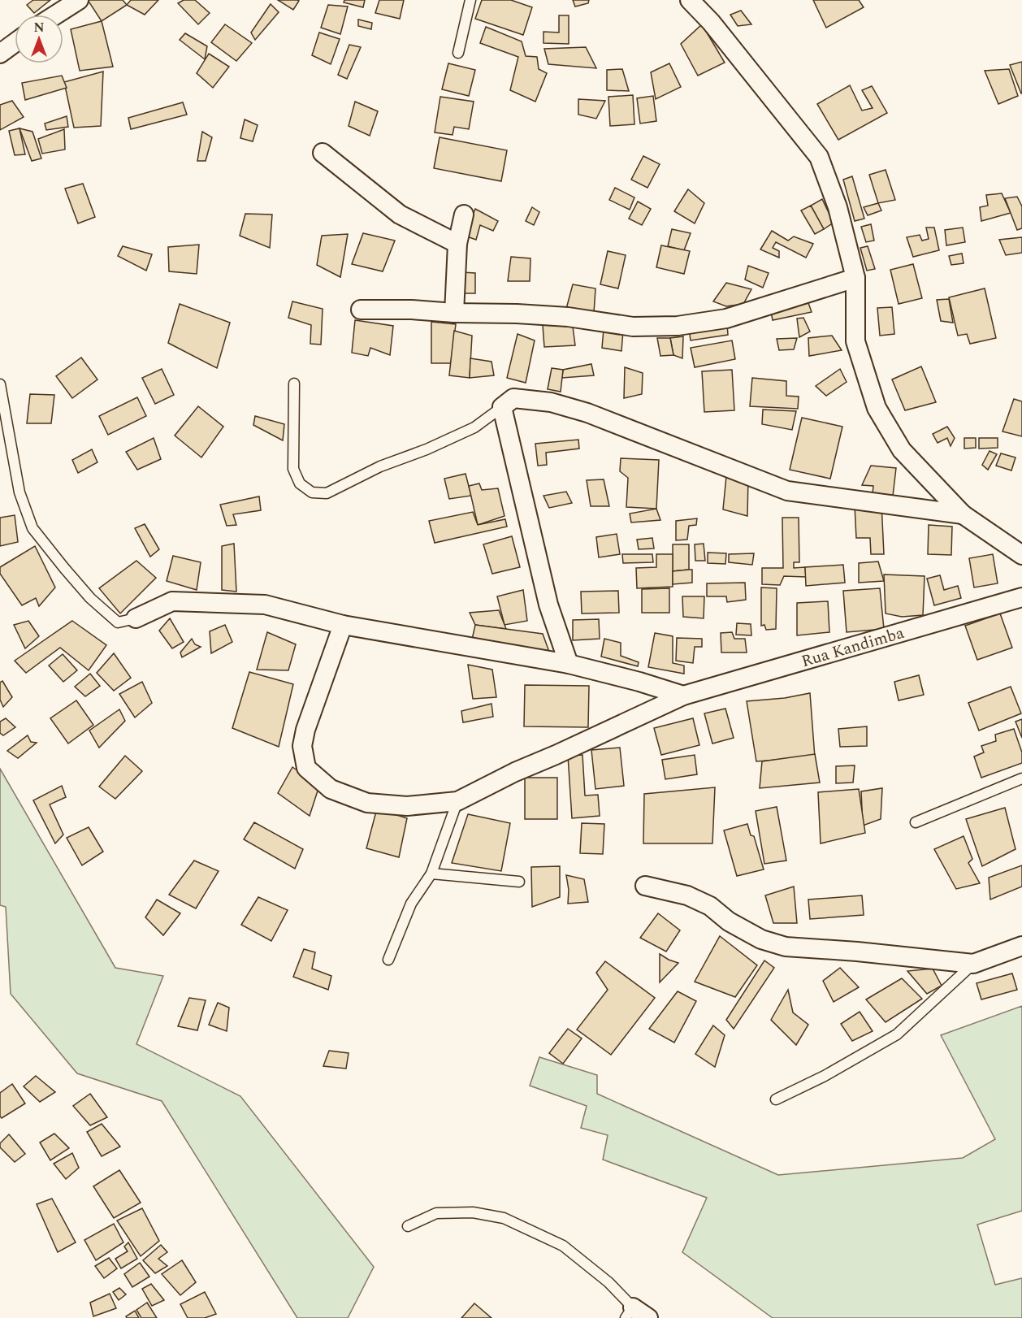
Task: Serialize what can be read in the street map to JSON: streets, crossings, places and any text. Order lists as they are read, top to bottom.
{
  "streets": {
    "street": ["Rua Kandimba"]
  },
  "north": "top"
}
